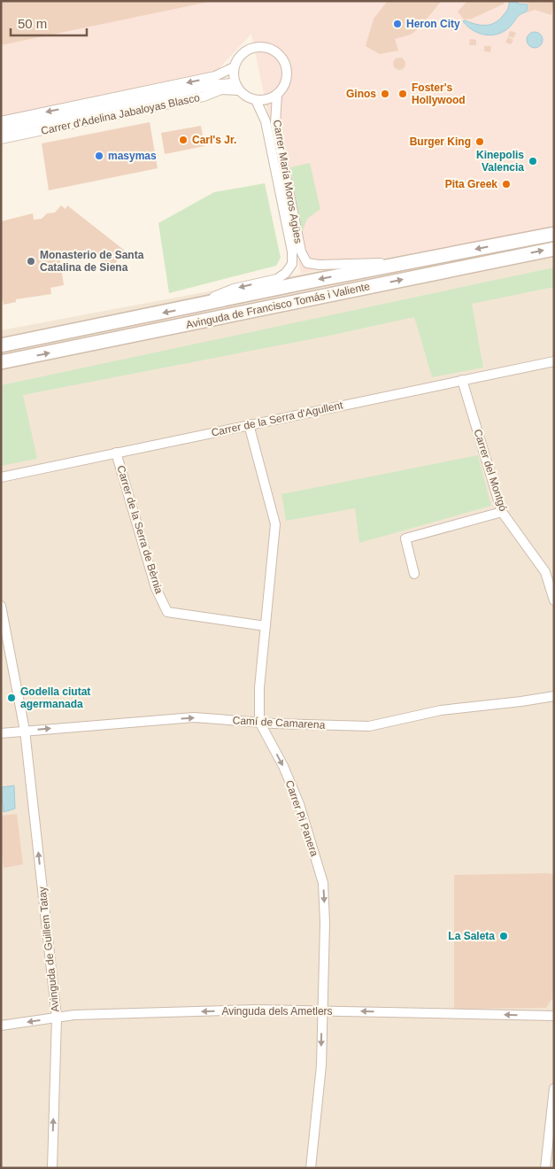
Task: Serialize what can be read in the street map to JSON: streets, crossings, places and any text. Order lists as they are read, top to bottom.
{
  "streets": {
    "main road": ["Avinguda de Francisco Tomás i Valiente"],
    "street": [
      "Carrer d'Adelina Jabaloyas Blasco",
      "Carrer María Moros Agües",
      "Carrer de la Serra d'Agullent",
      "Carrer del Montgó",
      "Carrer de la Serra de Bèrnia",
      "Camí de Camarena",
      "Carrer Pi Panera",
      "Avinguda de Guillem Tatay",
      "Avinguda dels Ametlers"
    ]
  },
  "crossings": [
    ["Carrer d'Adelina Jabaloyas Blasco", "Carrer María Moros Agües"],
    ["Carrer María Moros Agües", "Avinguda de Francisco Tomás i Valiente"],
    ["Carrer de la Serra d'Agullent", "Carrer del Montgó"],
    ["Carrer de la Serra d'Agullent", "Carrer de la Serra de Bèrnia"],
    ["Carrer de la Serra d'Agullent", "Carrer Pi Panera"],
    ["Carrer de la Serra de Bèrnia", "Carrer Pi Panera"],
    ["Camí de Camarena", "Carrer Pi Panera"],
    ["Camí de Camarena", "Avinguda de Guillem Tatay"],
    ["Carrer Pi Panera", "Avinguda dels Ametlers"],
    ["Avinguda de Guillem Tatay", "Avinguda dels Ametlers"]
  ],
  "one_way": [
    "Camí de Camarena",
    "Carrer Pi Panera",
    "Avinguda de Guillem Tatay",
    "Avinguda dels Ametlers"
  ],
  "places": [
    "Heron City",
    "Ginos",
    "Foster's Hollywood",
    "Carl's Jr.",
    "Burger King",
    "masymas",
    "Kinepolis Valencia",
    "Pita Greek",
    "Monasterio de Santa Catalina de Siena",
    "Godella ciutat agermanada",
    "La Saleta"
  ],
  "scale_bar": "50 m"
}
